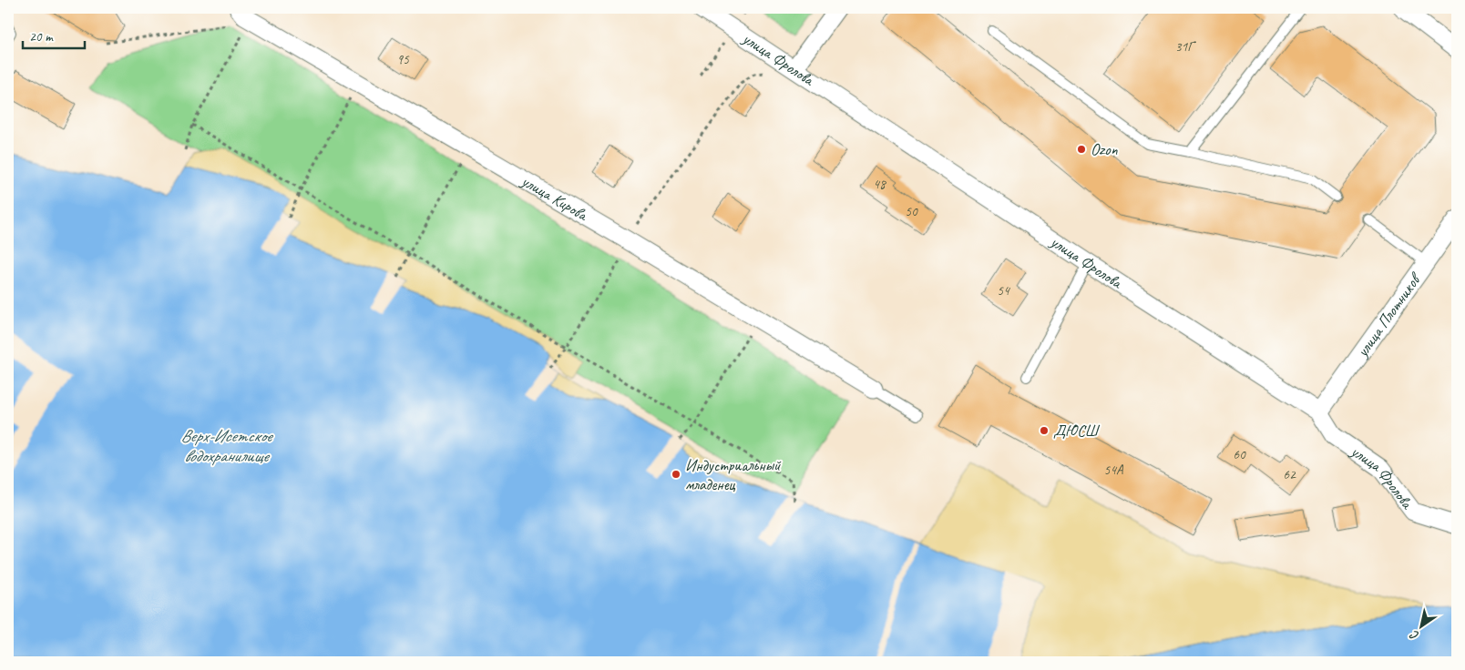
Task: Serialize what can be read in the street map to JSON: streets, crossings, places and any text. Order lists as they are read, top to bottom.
{
  "streets": {
    "street": ["улица Фролова", "улица Кирова", "улица Плотников"]
  },
  "crossings": [
    ["улица Фролова", "улица Плотников"]
  ],
  "water": ["Верх-Исетское водохранилище"],
  "places": ["Ozon", "ДЮСШ", "Индустриальный младенец"],
  "house_numbers": [
    "31Г",
    "95",
    "48",
    "50",
    "54",
    "60",
    "54А",
    "62"
  ],
  "scale_bar": "20 m",
  "north": "bottom left"
}
